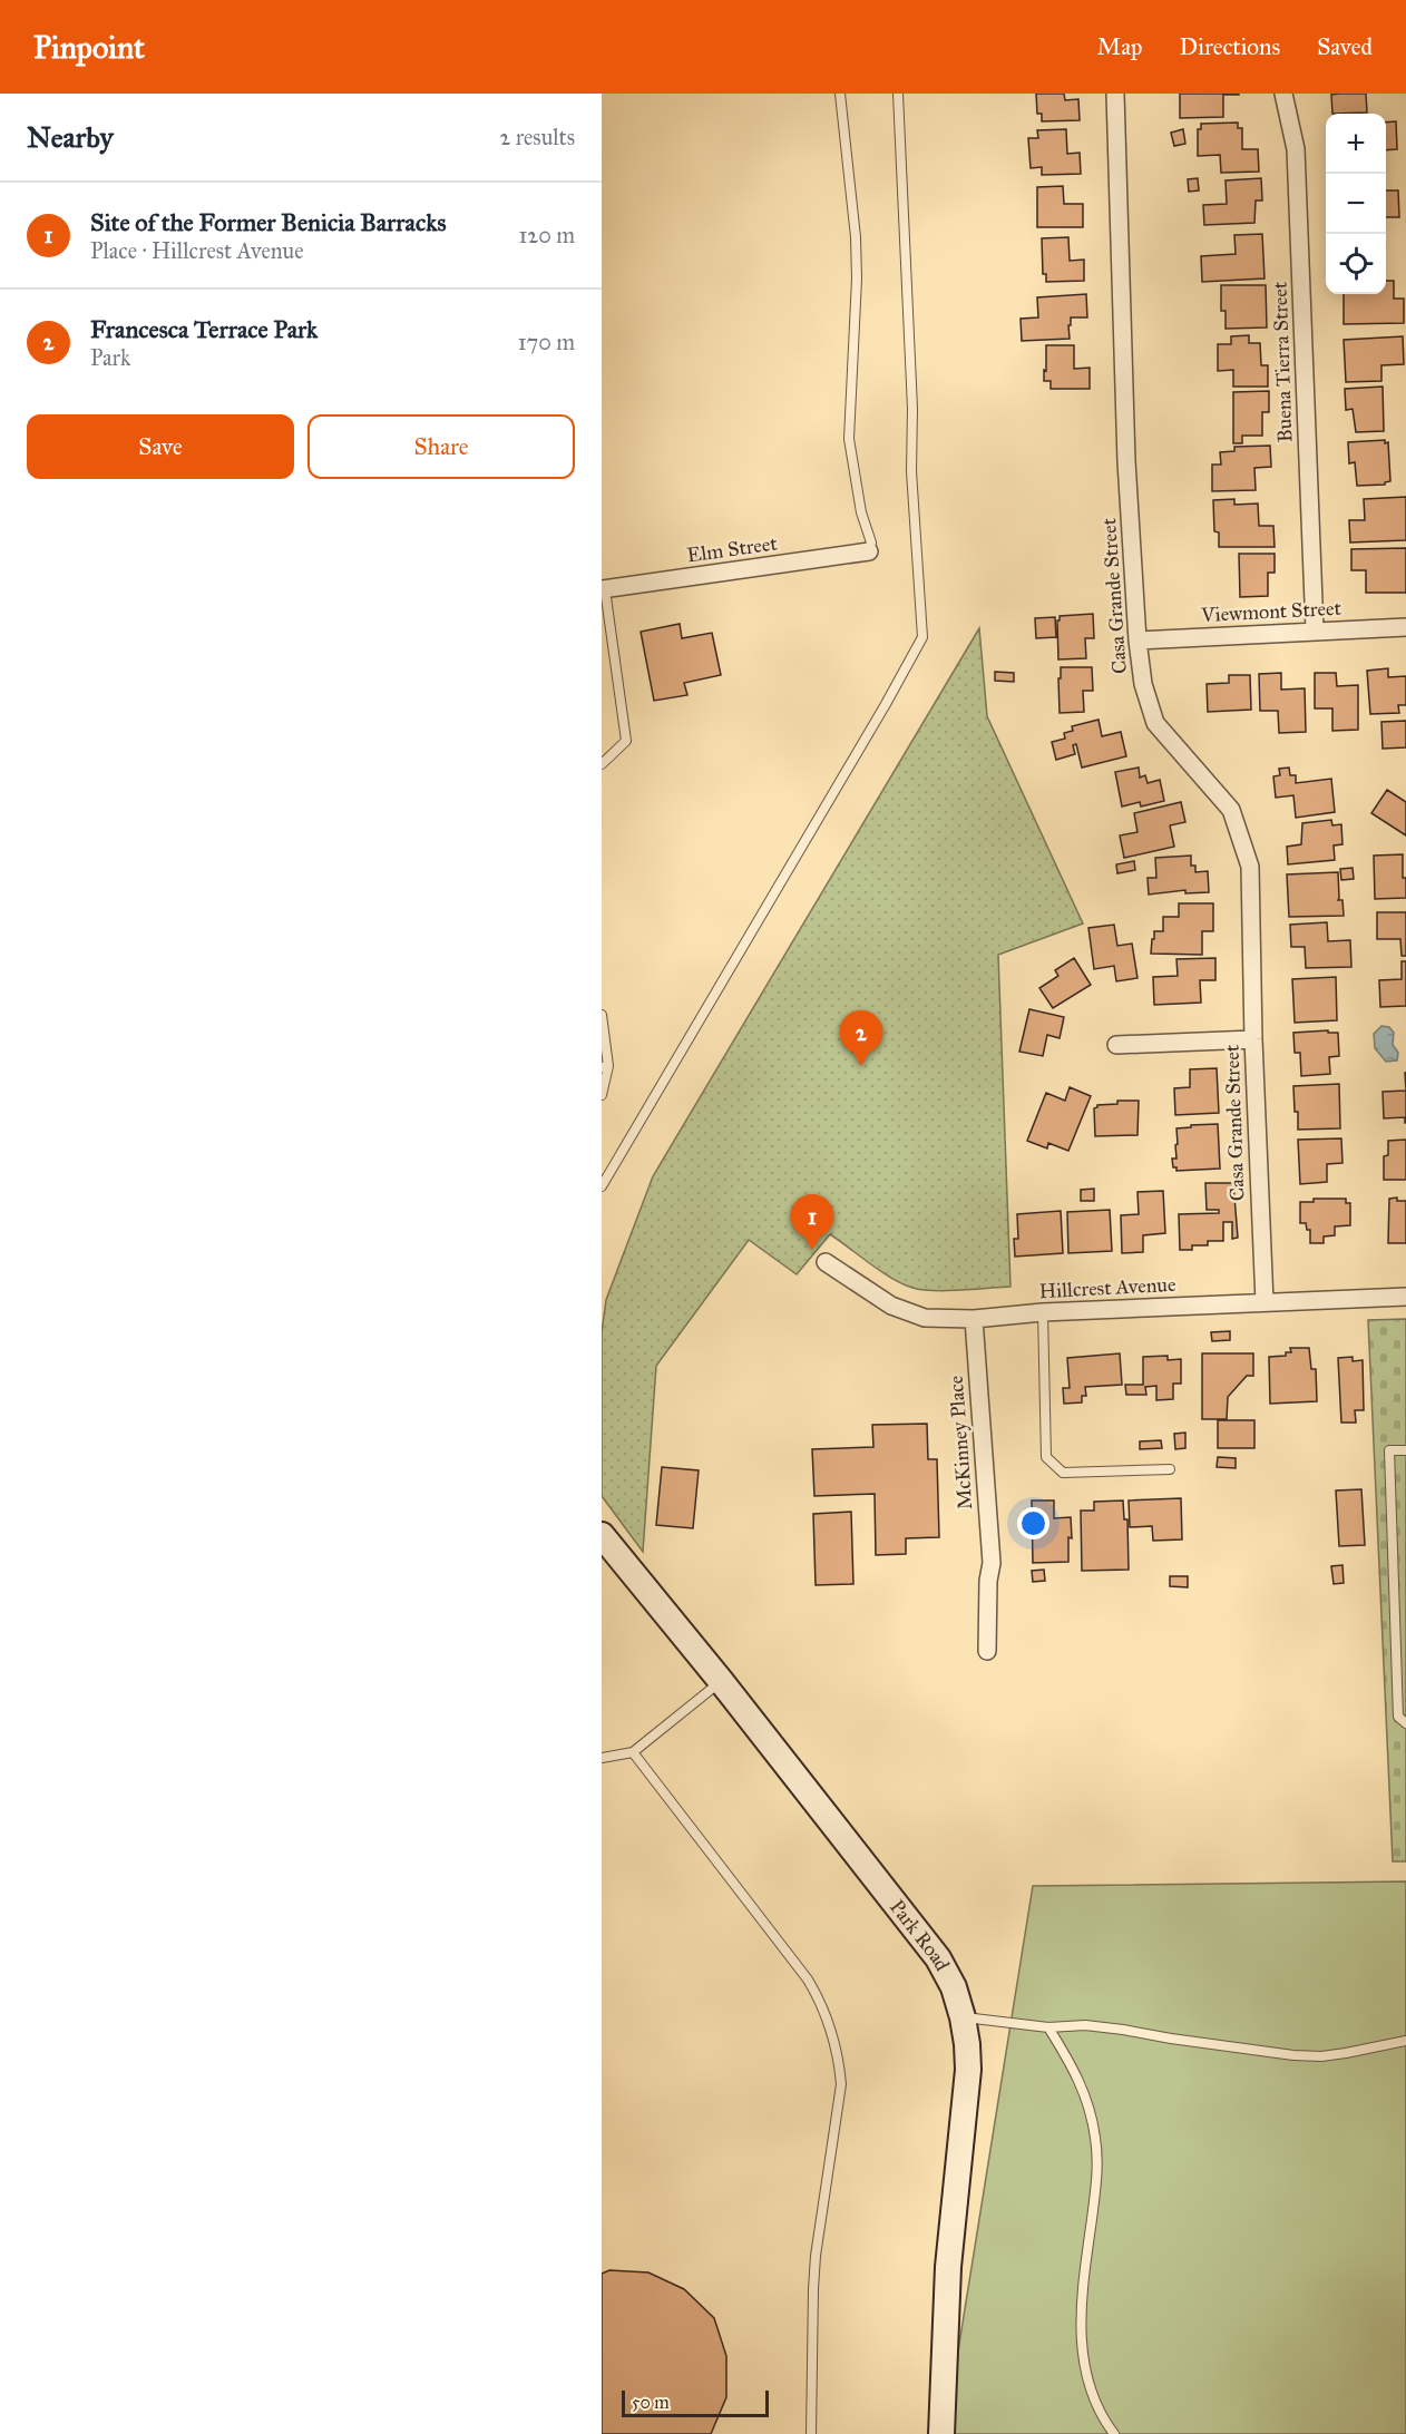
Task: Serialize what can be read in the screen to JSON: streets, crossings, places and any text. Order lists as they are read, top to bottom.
{
  "streets": {
    "street": [
      "Buena Tierra Street",
      "Elm Street",
      "Casa Grande Street",
      "Viewmont Street",
      "Hillcrest Avenue",
      "McKinney Place",
      "Park Road"
    ]
  },
  "crossings": [
    ["Buena Tierra Street", "Viewmont Street"],
    ["Casa Grande Street", "Viewmont Street"],
    ["Casa Grande Street", "Hillcrest Avenue"],
    ["Hillcrest Avenue", "McKinney Place"]
  ],
  "scale_bar": "50 m",
  "page": {
    "header": "Pinpoint",
    "nav": ["Map", "Directions", "Saved"],
    "heading": ["Nearby", "2 results"],
    "map_buttons": ["+", "−"],
    "list": [
      {
        "mark": "1",
        "name": "Site of the Former Benicia Barracks",
        "note": "Place · Hillcrest Avenue",
        "value": "120 m"
      },
      {
        "mark": "2",
        "name": "Francesca Terrace Park",
        "note": "Park",
        "value": "170 m"
      }
    ],
    "buttons": ["Save", "Share"],
    "pins": ["2", "1"],
    "scale": "50 m"
  }
}
